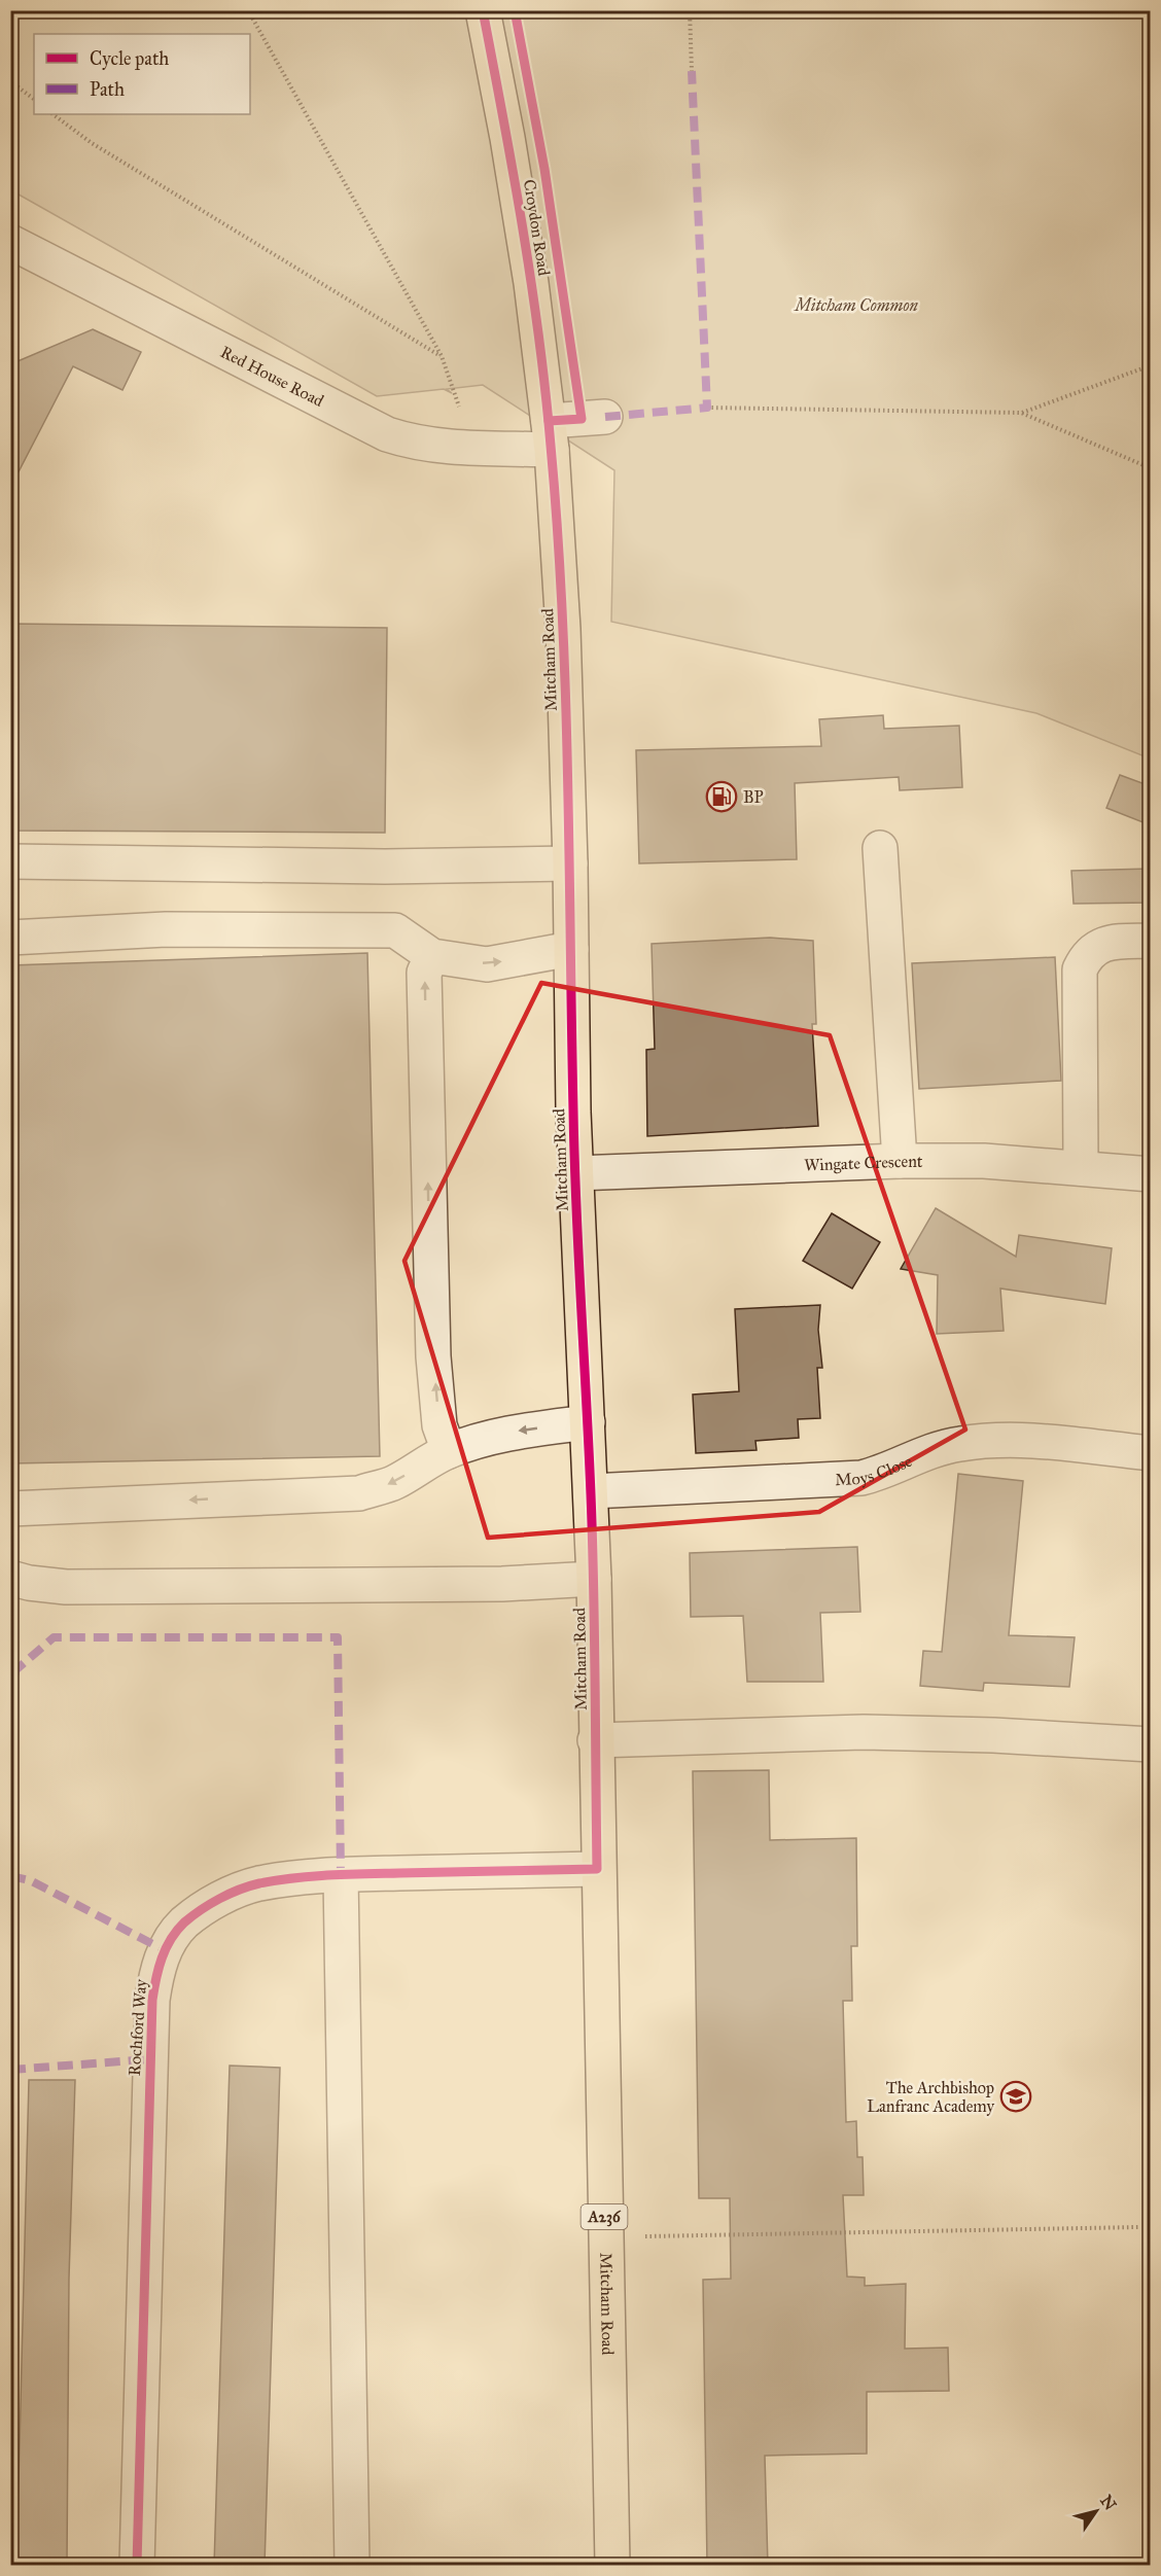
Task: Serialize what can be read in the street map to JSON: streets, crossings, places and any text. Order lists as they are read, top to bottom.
{
  "streets": {
    "main road": ["Croydon Road", "Mitcham Road", "A236"],
    "street": [
      "Red House Road",
      "Wingate Crescent",
      "Moys Close",
      "Rochford Way"
    ]
  },
  "crossings": [
    ["Croydon Road", "Red House Road"],
    ["Croydon Road", "Mitcham Road"],
    ["Red House Road", "Mitcham Road"],
    ["Mitcham Road", "Wingate Crescent"],
    ["Mitcham Road", "Moys Close"],
    ["Mitcham Road", "Rochford Way"]
  ],
  "parks": ["Mitcham Common"],
  "places": {
    "fuel station": ["BP"],
    "school or university": ["The Archbishop Lanfranc Academy"]
  },
  "legend": ["Cycle path", "Path"],
  "north": "top right"
}
